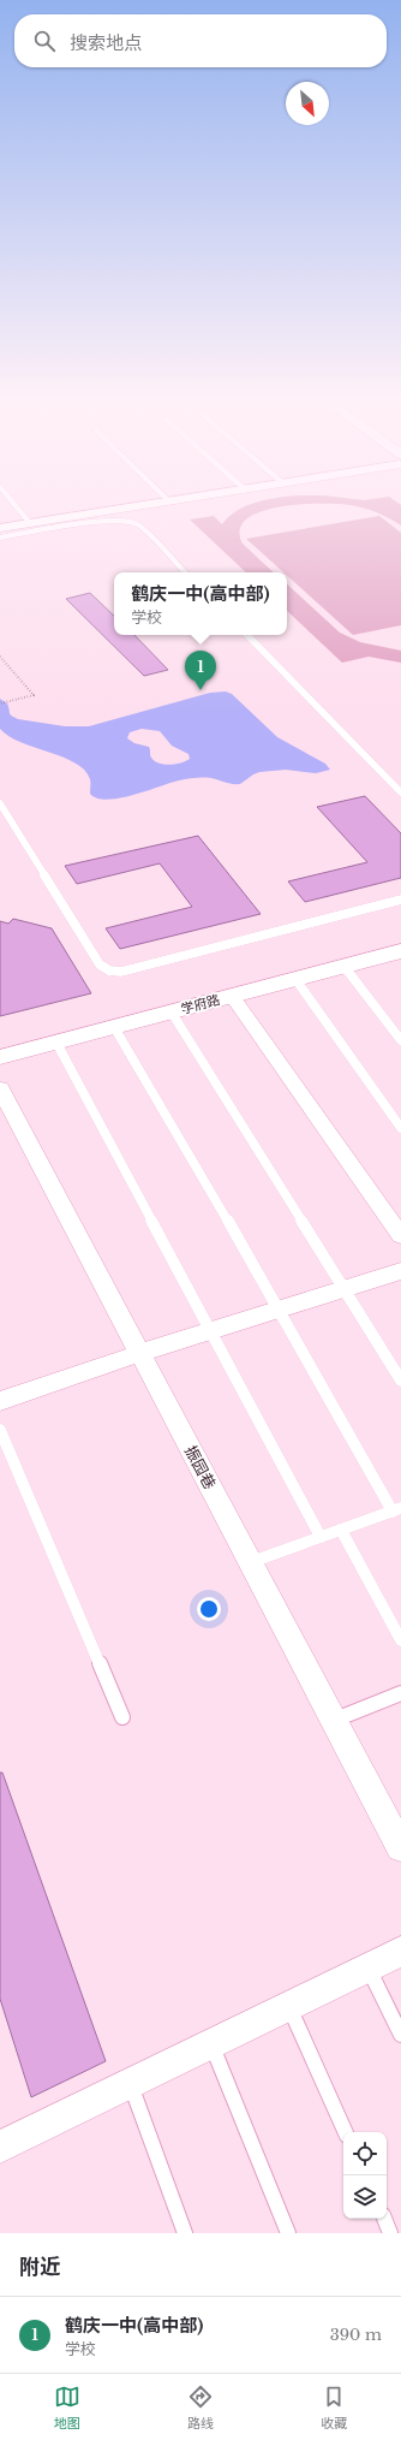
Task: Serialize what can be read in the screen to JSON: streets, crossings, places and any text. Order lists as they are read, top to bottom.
{
  "streets": {
    "street": ["学府路", "振园巷"]
  },
  "north": "bottom right",
  "page": {
    "search": "搜索地点",
    "popup": ["鹤庆一中(高中部)", "学校"],
    "pins": "1",
    "heading": "附近",
    "list": [
      {
        "mark": "1",
        "name": "鹤庆一中(高中部)",
        "note": "学校",
        "value": "390 m"
      }
    ],
    "nav": ["地图", "路线", "收藏"]
  }
}
